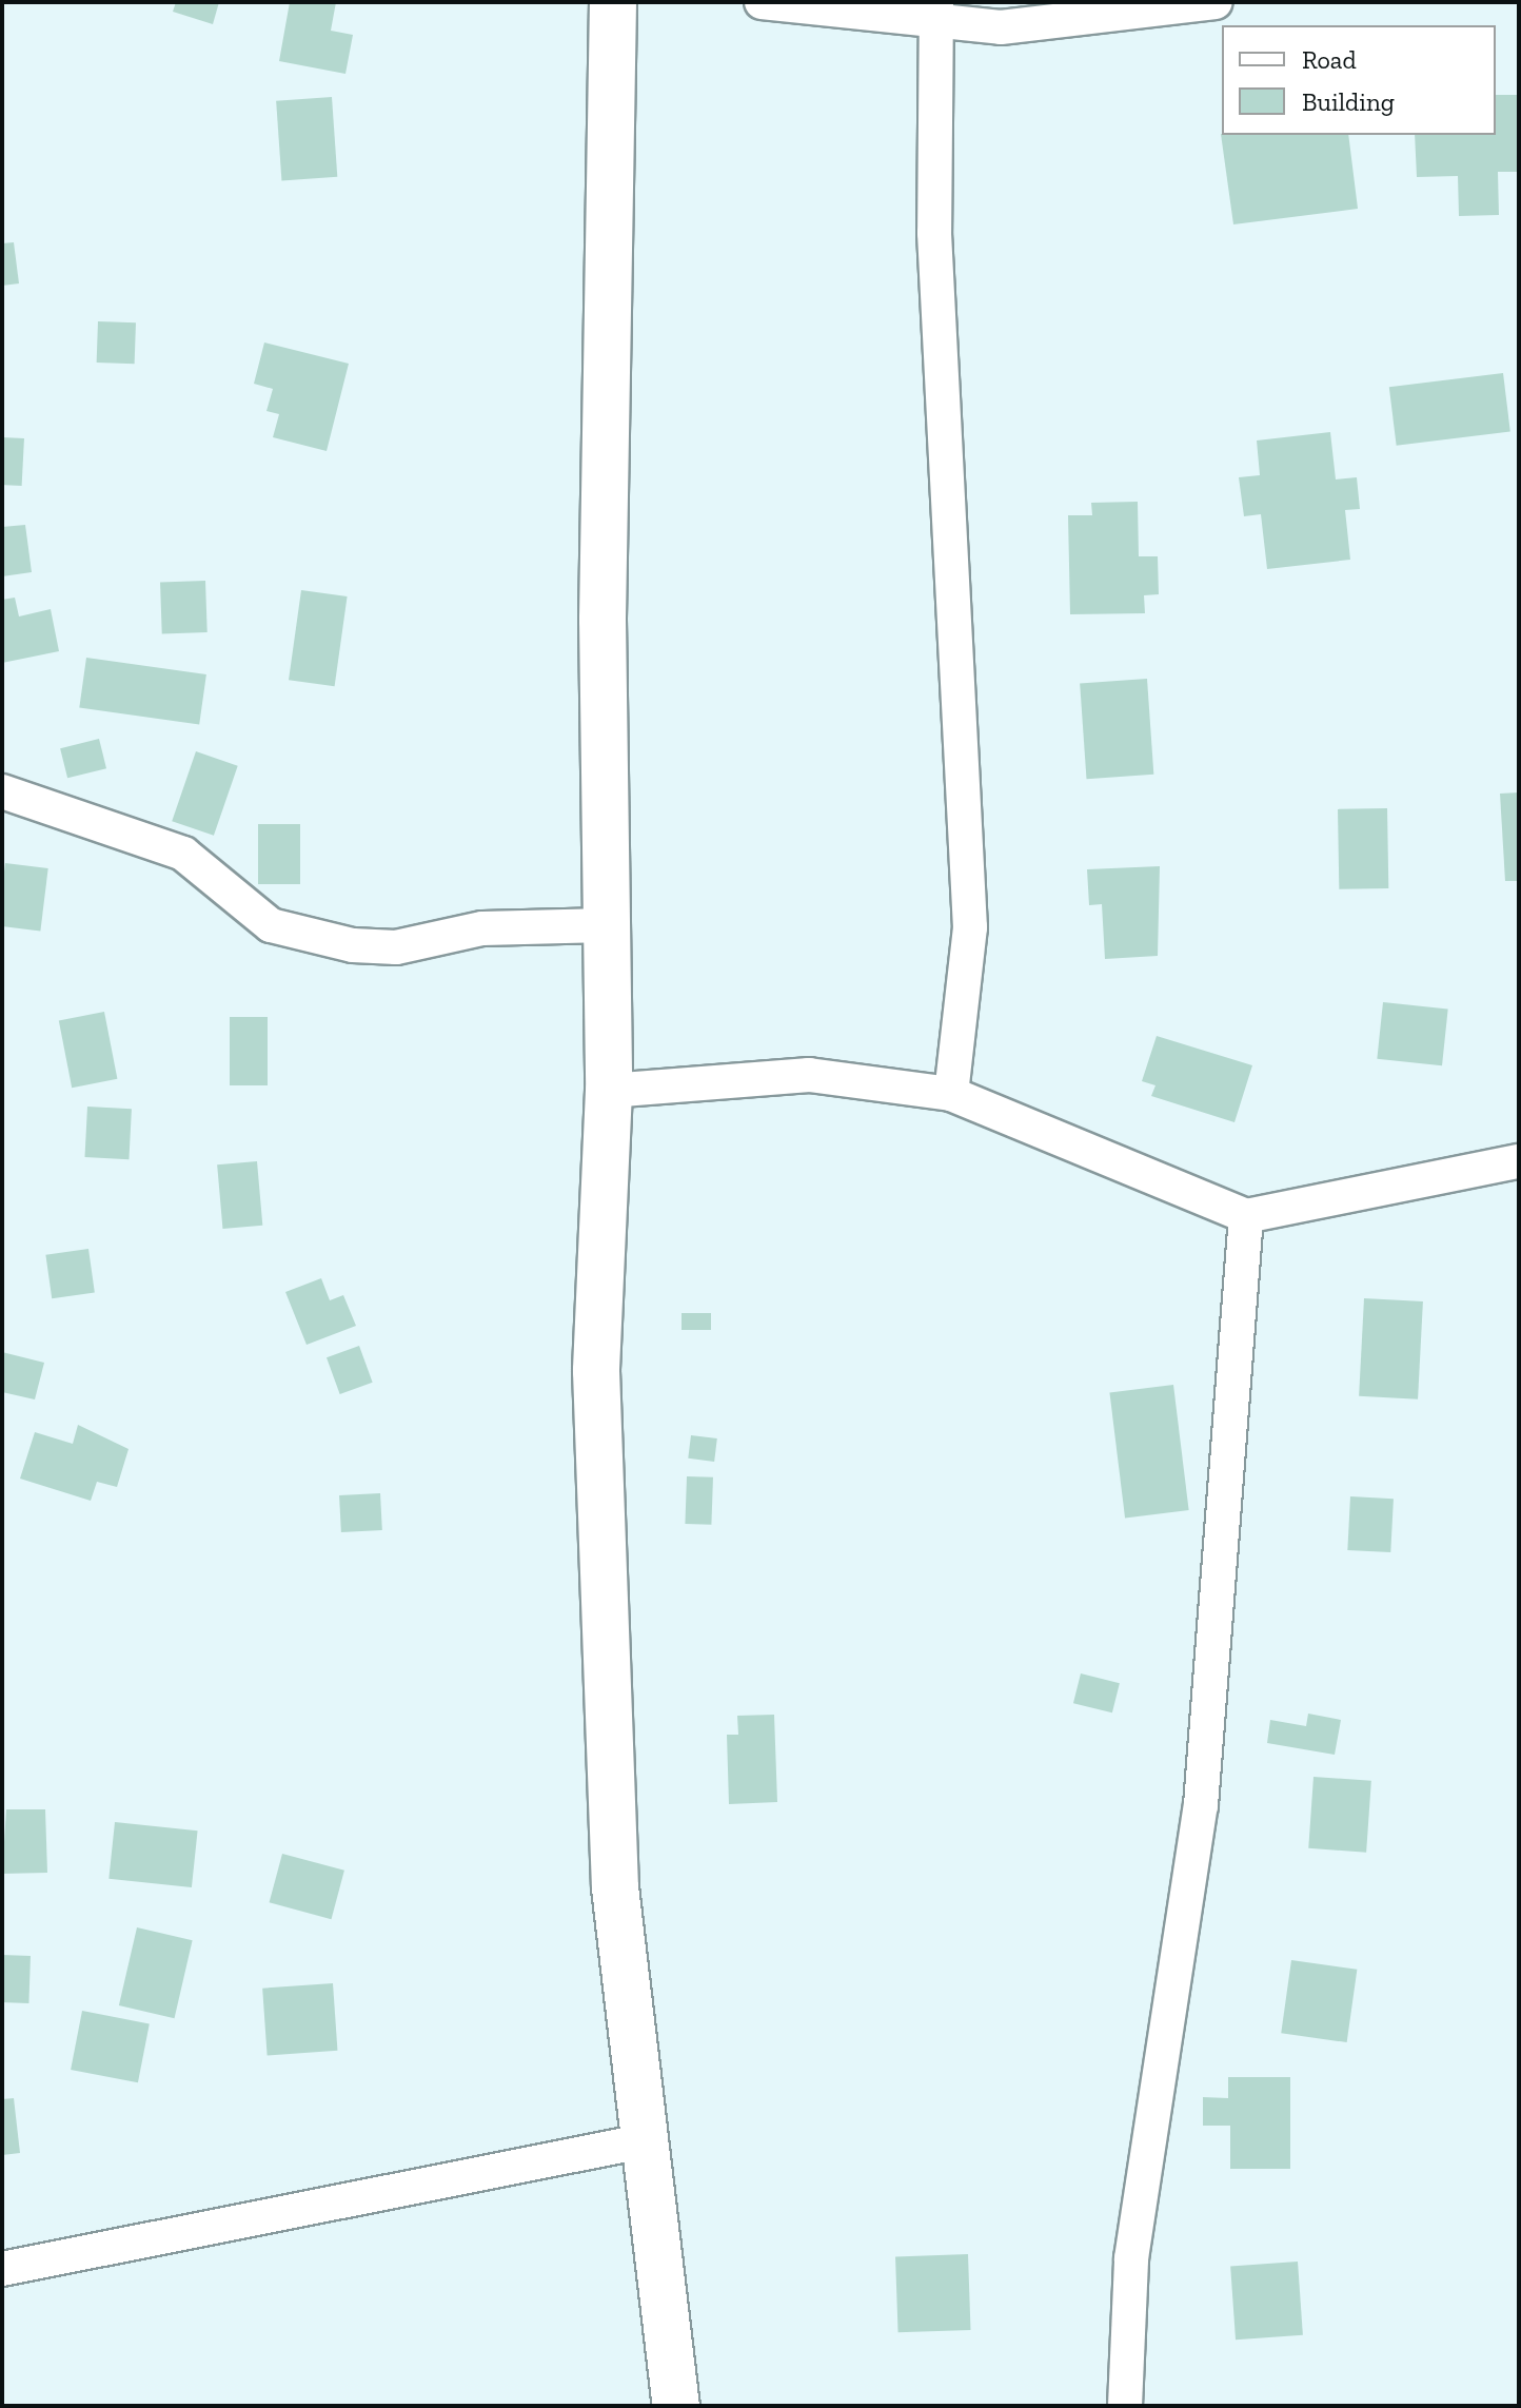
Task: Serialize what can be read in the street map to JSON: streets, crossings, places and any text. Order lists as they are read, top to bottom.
{
  "legend": ["Road", "Building"]
}
